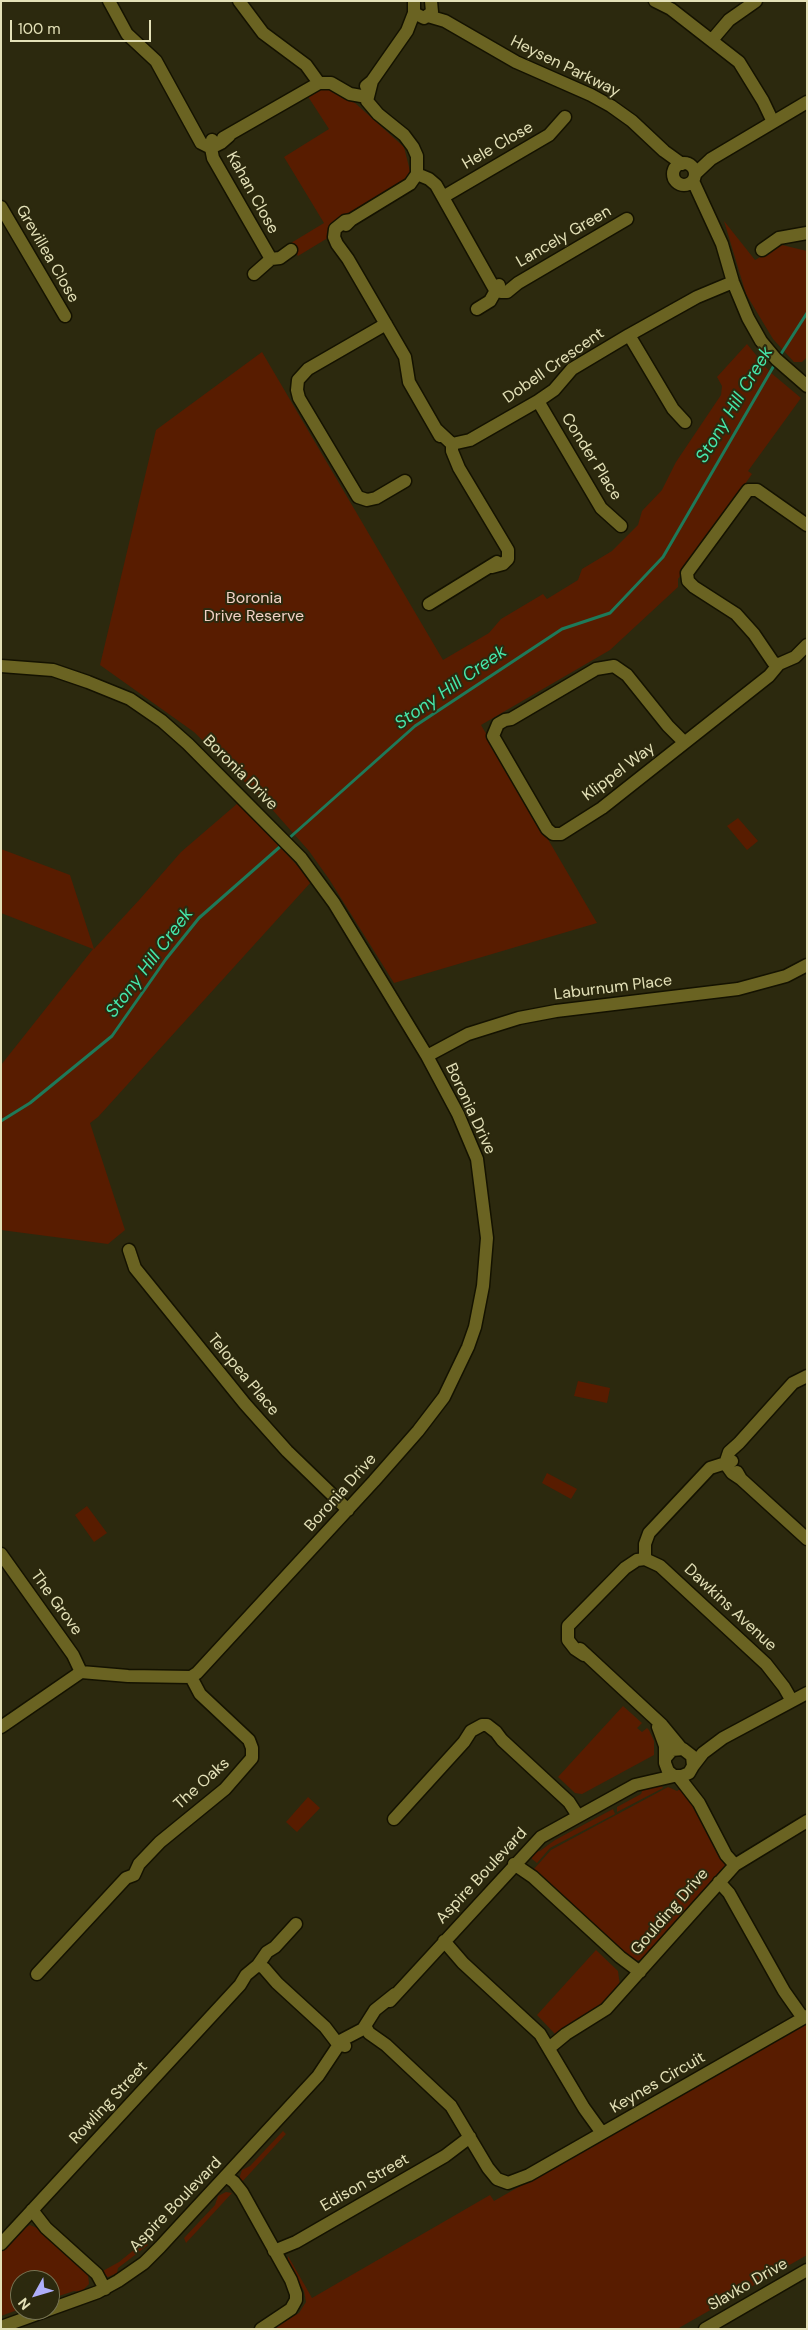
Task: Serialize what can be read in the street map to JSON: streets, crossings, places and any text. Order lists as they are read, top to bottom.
{
  "streets": {
    "street": [
      "Heysen Parkway",
      "Hele Close",
      "Kahan Close",
      "Lancely Green",
      "Grevillea Close",
      "Dobell Crescent",
      "Conder Place",
      "Klippel Way",
      "Boronia Drive",
      "Laburnum Place",
      "Telopea Place",
      "The Grove",
      "Dawkins Avenue",
      "The Oaks",
      "Aspire Boulevard",
      "Goulding Drive",
      "Keynes Circuit",
      "Rowling Street",
      "Edison Street",
      "Slavko Drive"
    ]
  },
  "crossings": [
    ["Heysen Parkway", "Dobell Crescent"],
    ["Dobell Crescent", "Conder Place"],
    ["Boronia Drive", "Laburnum Place"],
    ["Boronia Drive", "Telopea Place"],
    ["Boronia Drive", "The Oaks"],
    ["Aspire Boulevard", "Keynes Circuit"],
    ["Keynes Circuit", "Edison Street"]
  ],
  "water": ["Stony Hill Creek"],
  "parks": ["Boronia Drive Reserve"],
  "scale_bar": "100 m",
  "north": "bottom left"
}
